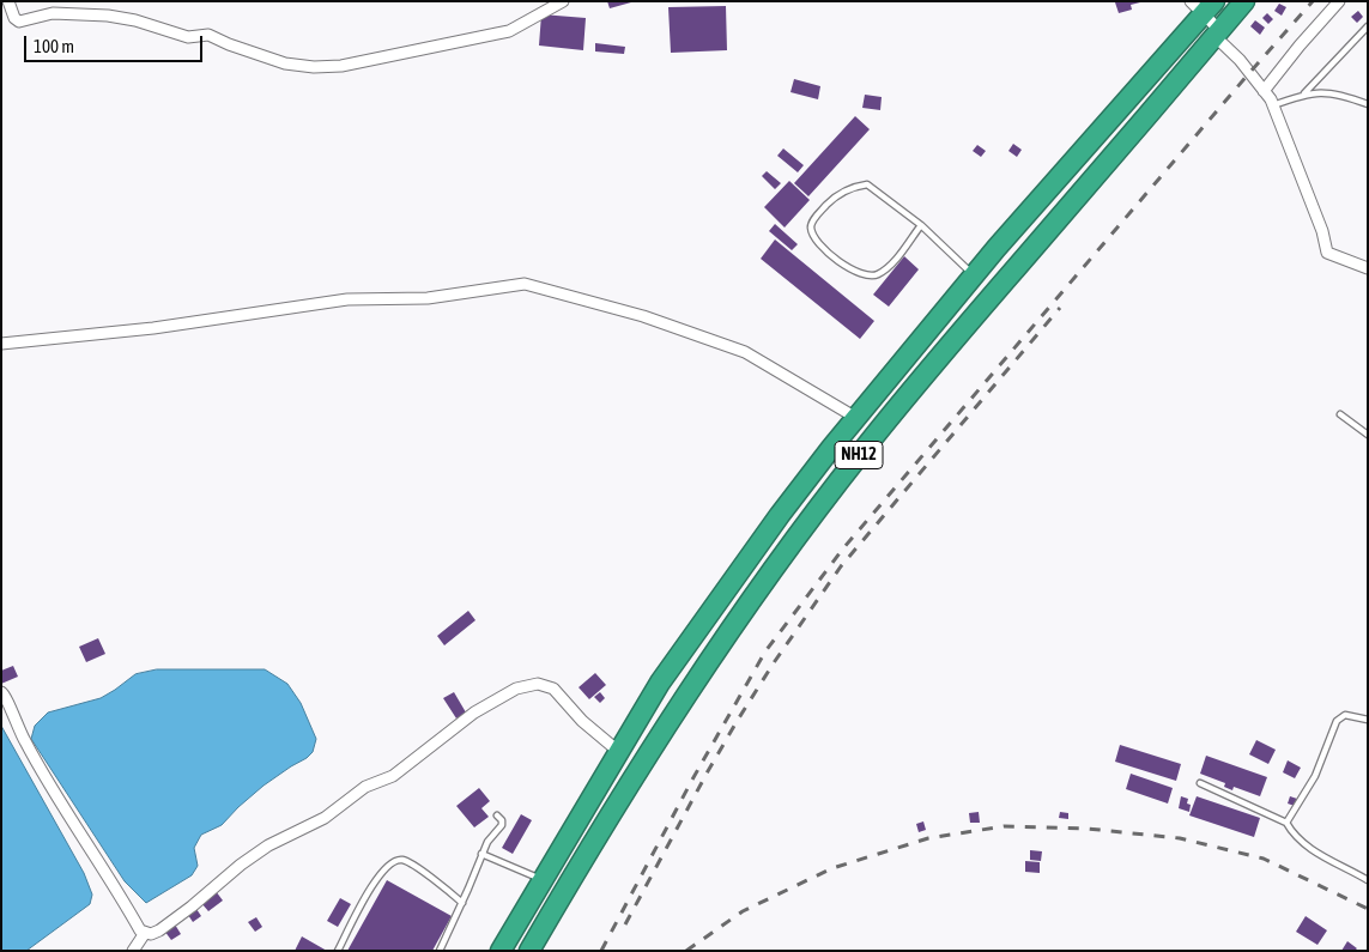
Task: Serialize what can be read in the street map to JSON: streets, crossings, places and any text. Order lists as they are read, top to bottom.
{
  "streets": {
    "highway": ["NH12"]
  },
  "scale_bar": "100 m"
}
